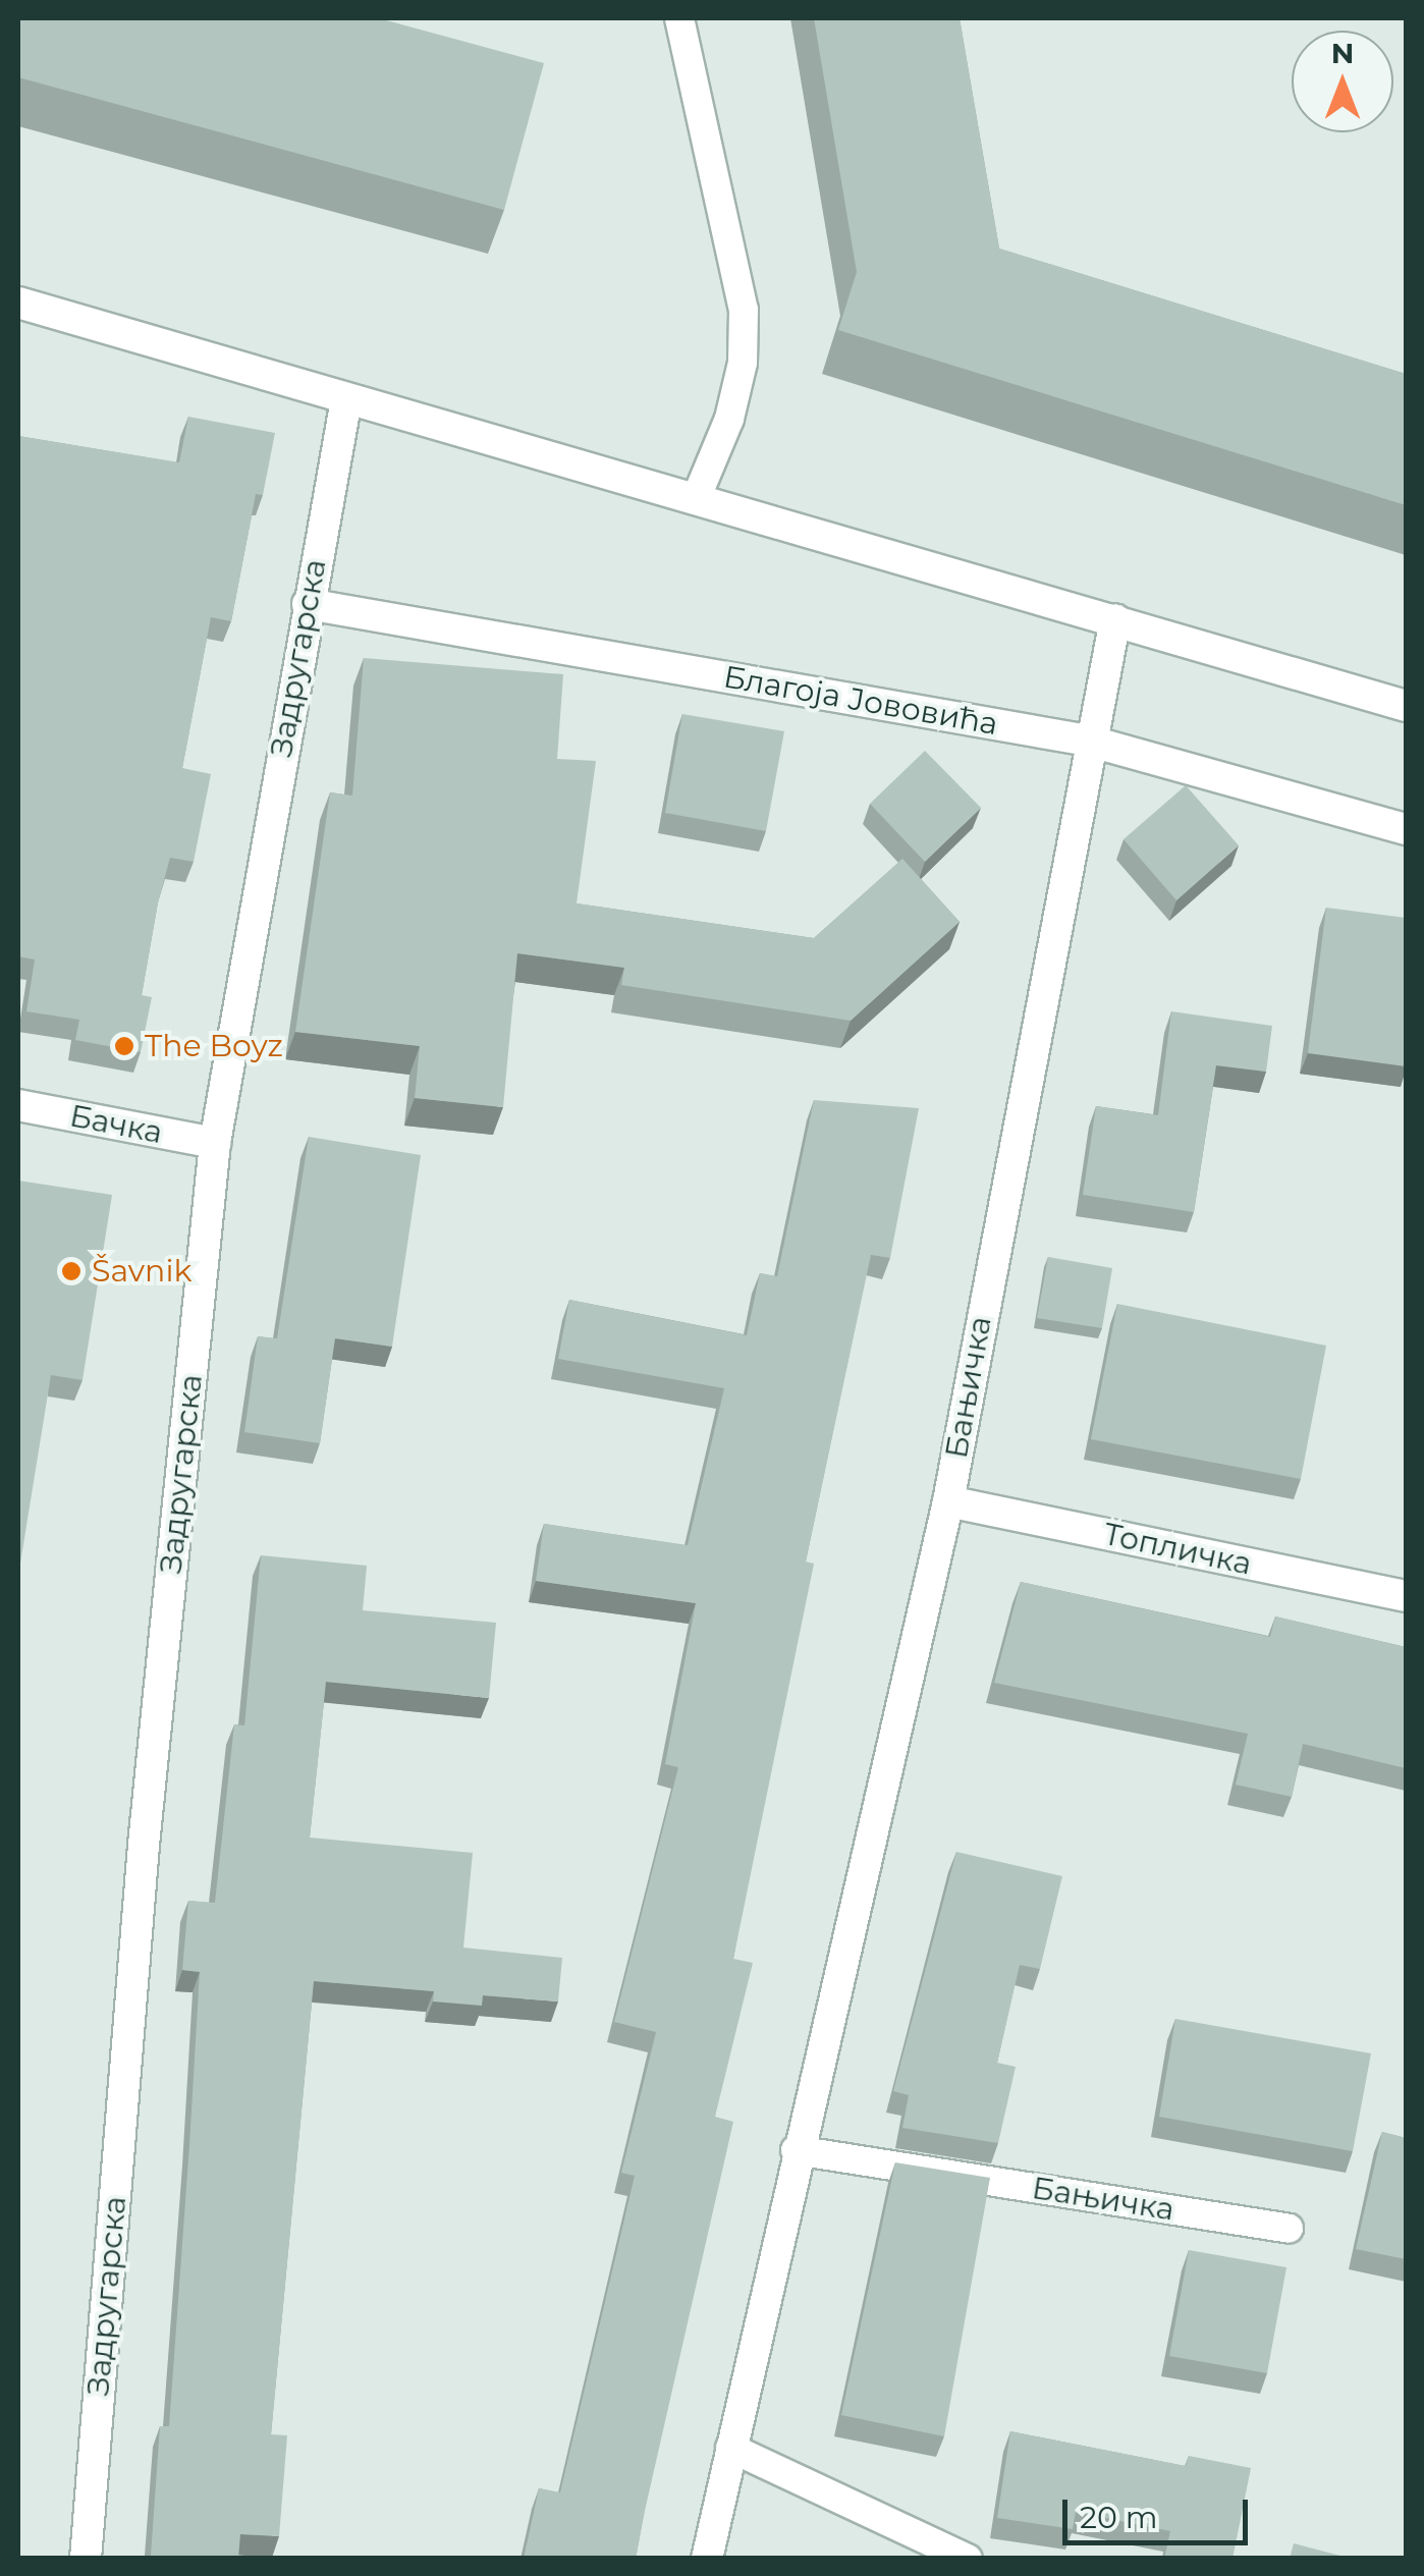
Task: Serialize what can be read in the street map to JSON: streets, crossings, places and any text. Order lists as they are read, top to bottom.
{
  "streets": {
    "street": [
      "Задругарска",
      "Благоја Јововића",
      "Бачка",
      "Бањичка",
      "Топличка"
    ]
  },
  "crossings": [
    ["Задругарска", "Благоја Јововића"],
    ["Задругарска", "Бачка"],
    ["Благоја Јововића", "Бањичка"],
    ["Бањичка", "Топличка"]
  ],
  "places": ["The Boyz", "Šavnik"],
  "scale_bar": "20 m",
  "north": "top"
}
